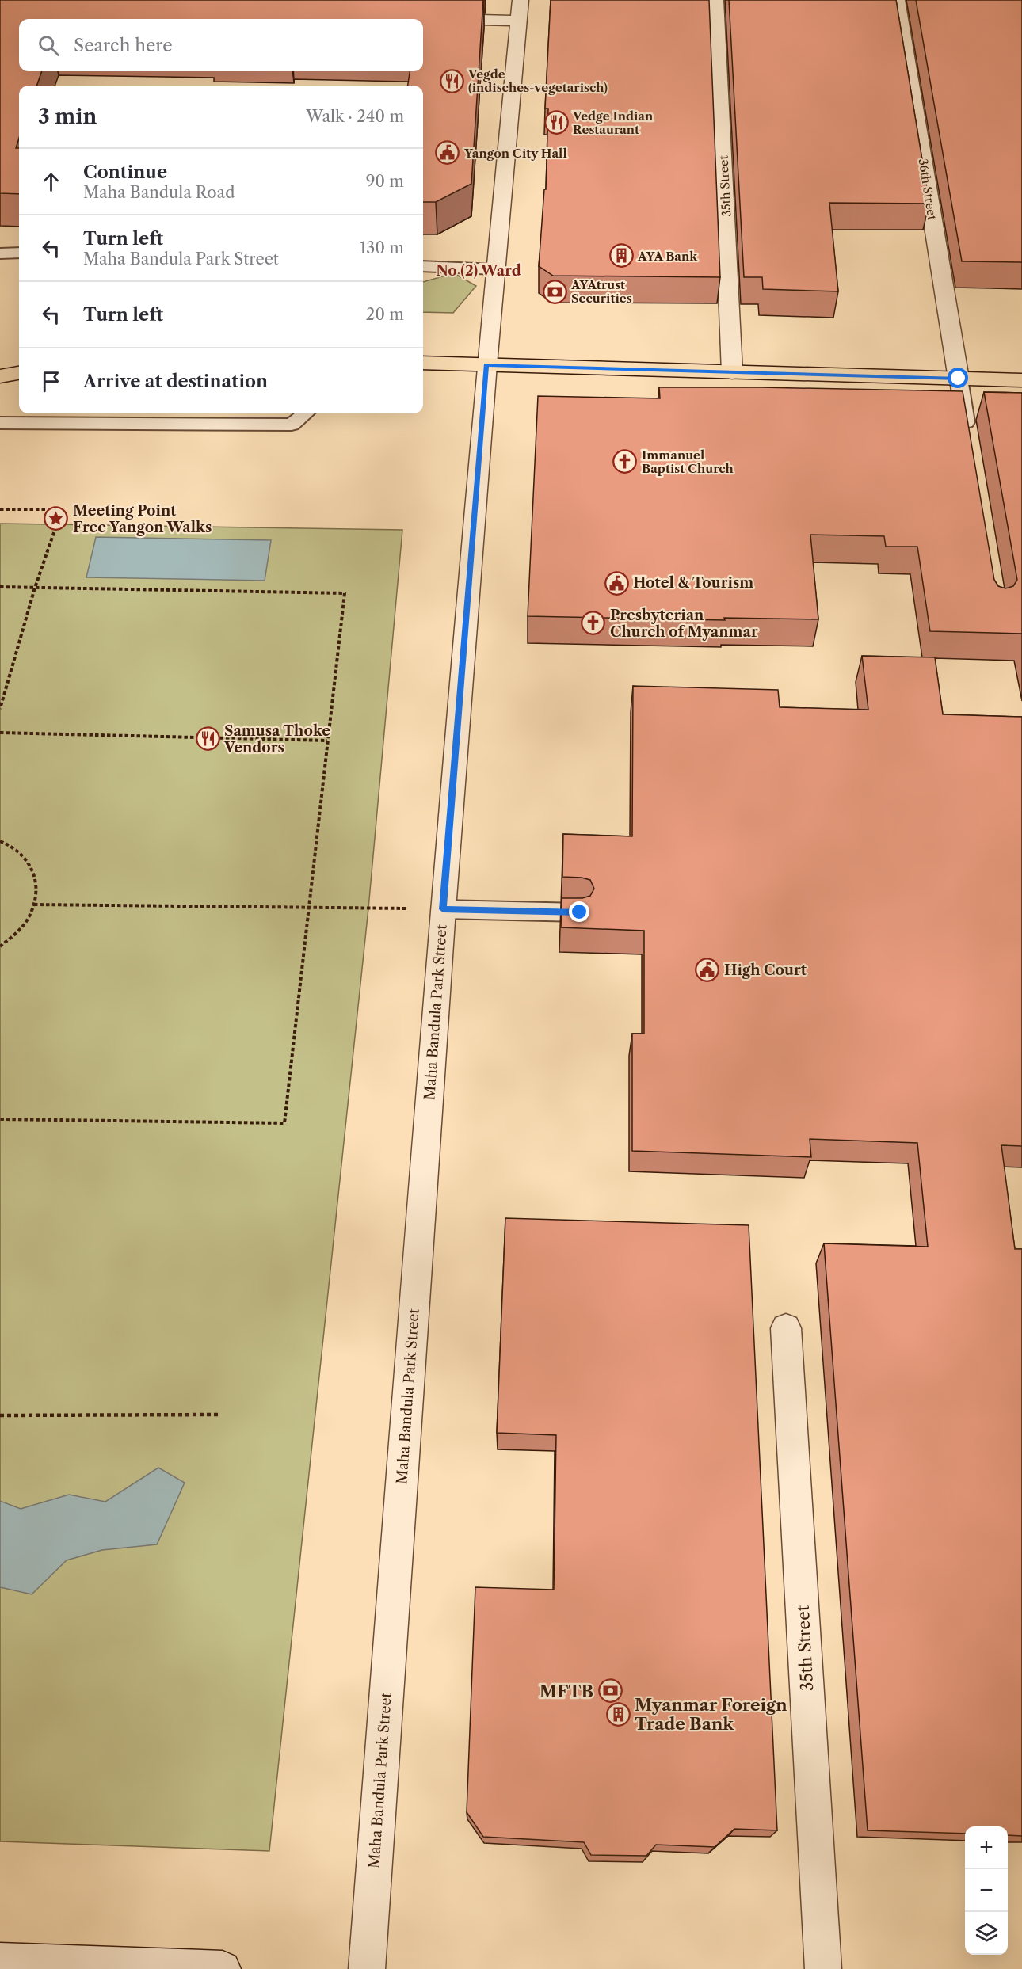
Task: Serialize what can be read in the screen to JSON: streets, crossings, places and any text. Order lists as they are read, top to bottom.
{
  "streets": {
    "street": ["35th Street", "36th Street", "Maha Bandula Park Street"]
  },
  "districts": ["No (2) Ward"],
  "places": {
    "restaurant": ["Vegde (indisches-vegetarisch)", "Vedge Indian Restaurant", "Samusa Thoke Vendors"],
    "public building": ["Yangon City Hall", "Hotel & Tourism", "High Court"],
    "building": ["AYA Bank", "Myanmar Foreign Trade Bank"],
    "bank": ["AYAtrust Securities", "MFTB"],
    "church": ["Immanuel Baptist Church", "Presbyterian Church of Myanmar"],
    "place": ["Meeting Point Free Yangon Walks"]
  },
  "page": {
    "search": "Search here",
    "heading": ["3 min", "Walk · 240 m"],
    "list": [
      ["Continue", "Maha Bandula Road", "90 m"],
      ["Turn left", "Maha Bandula Park Street", "130 m"],
      ["Turn left", "20 m"],
      "Arrive at destination"
    ],
    "map_buttons": ["+", "−"]
  }
}
